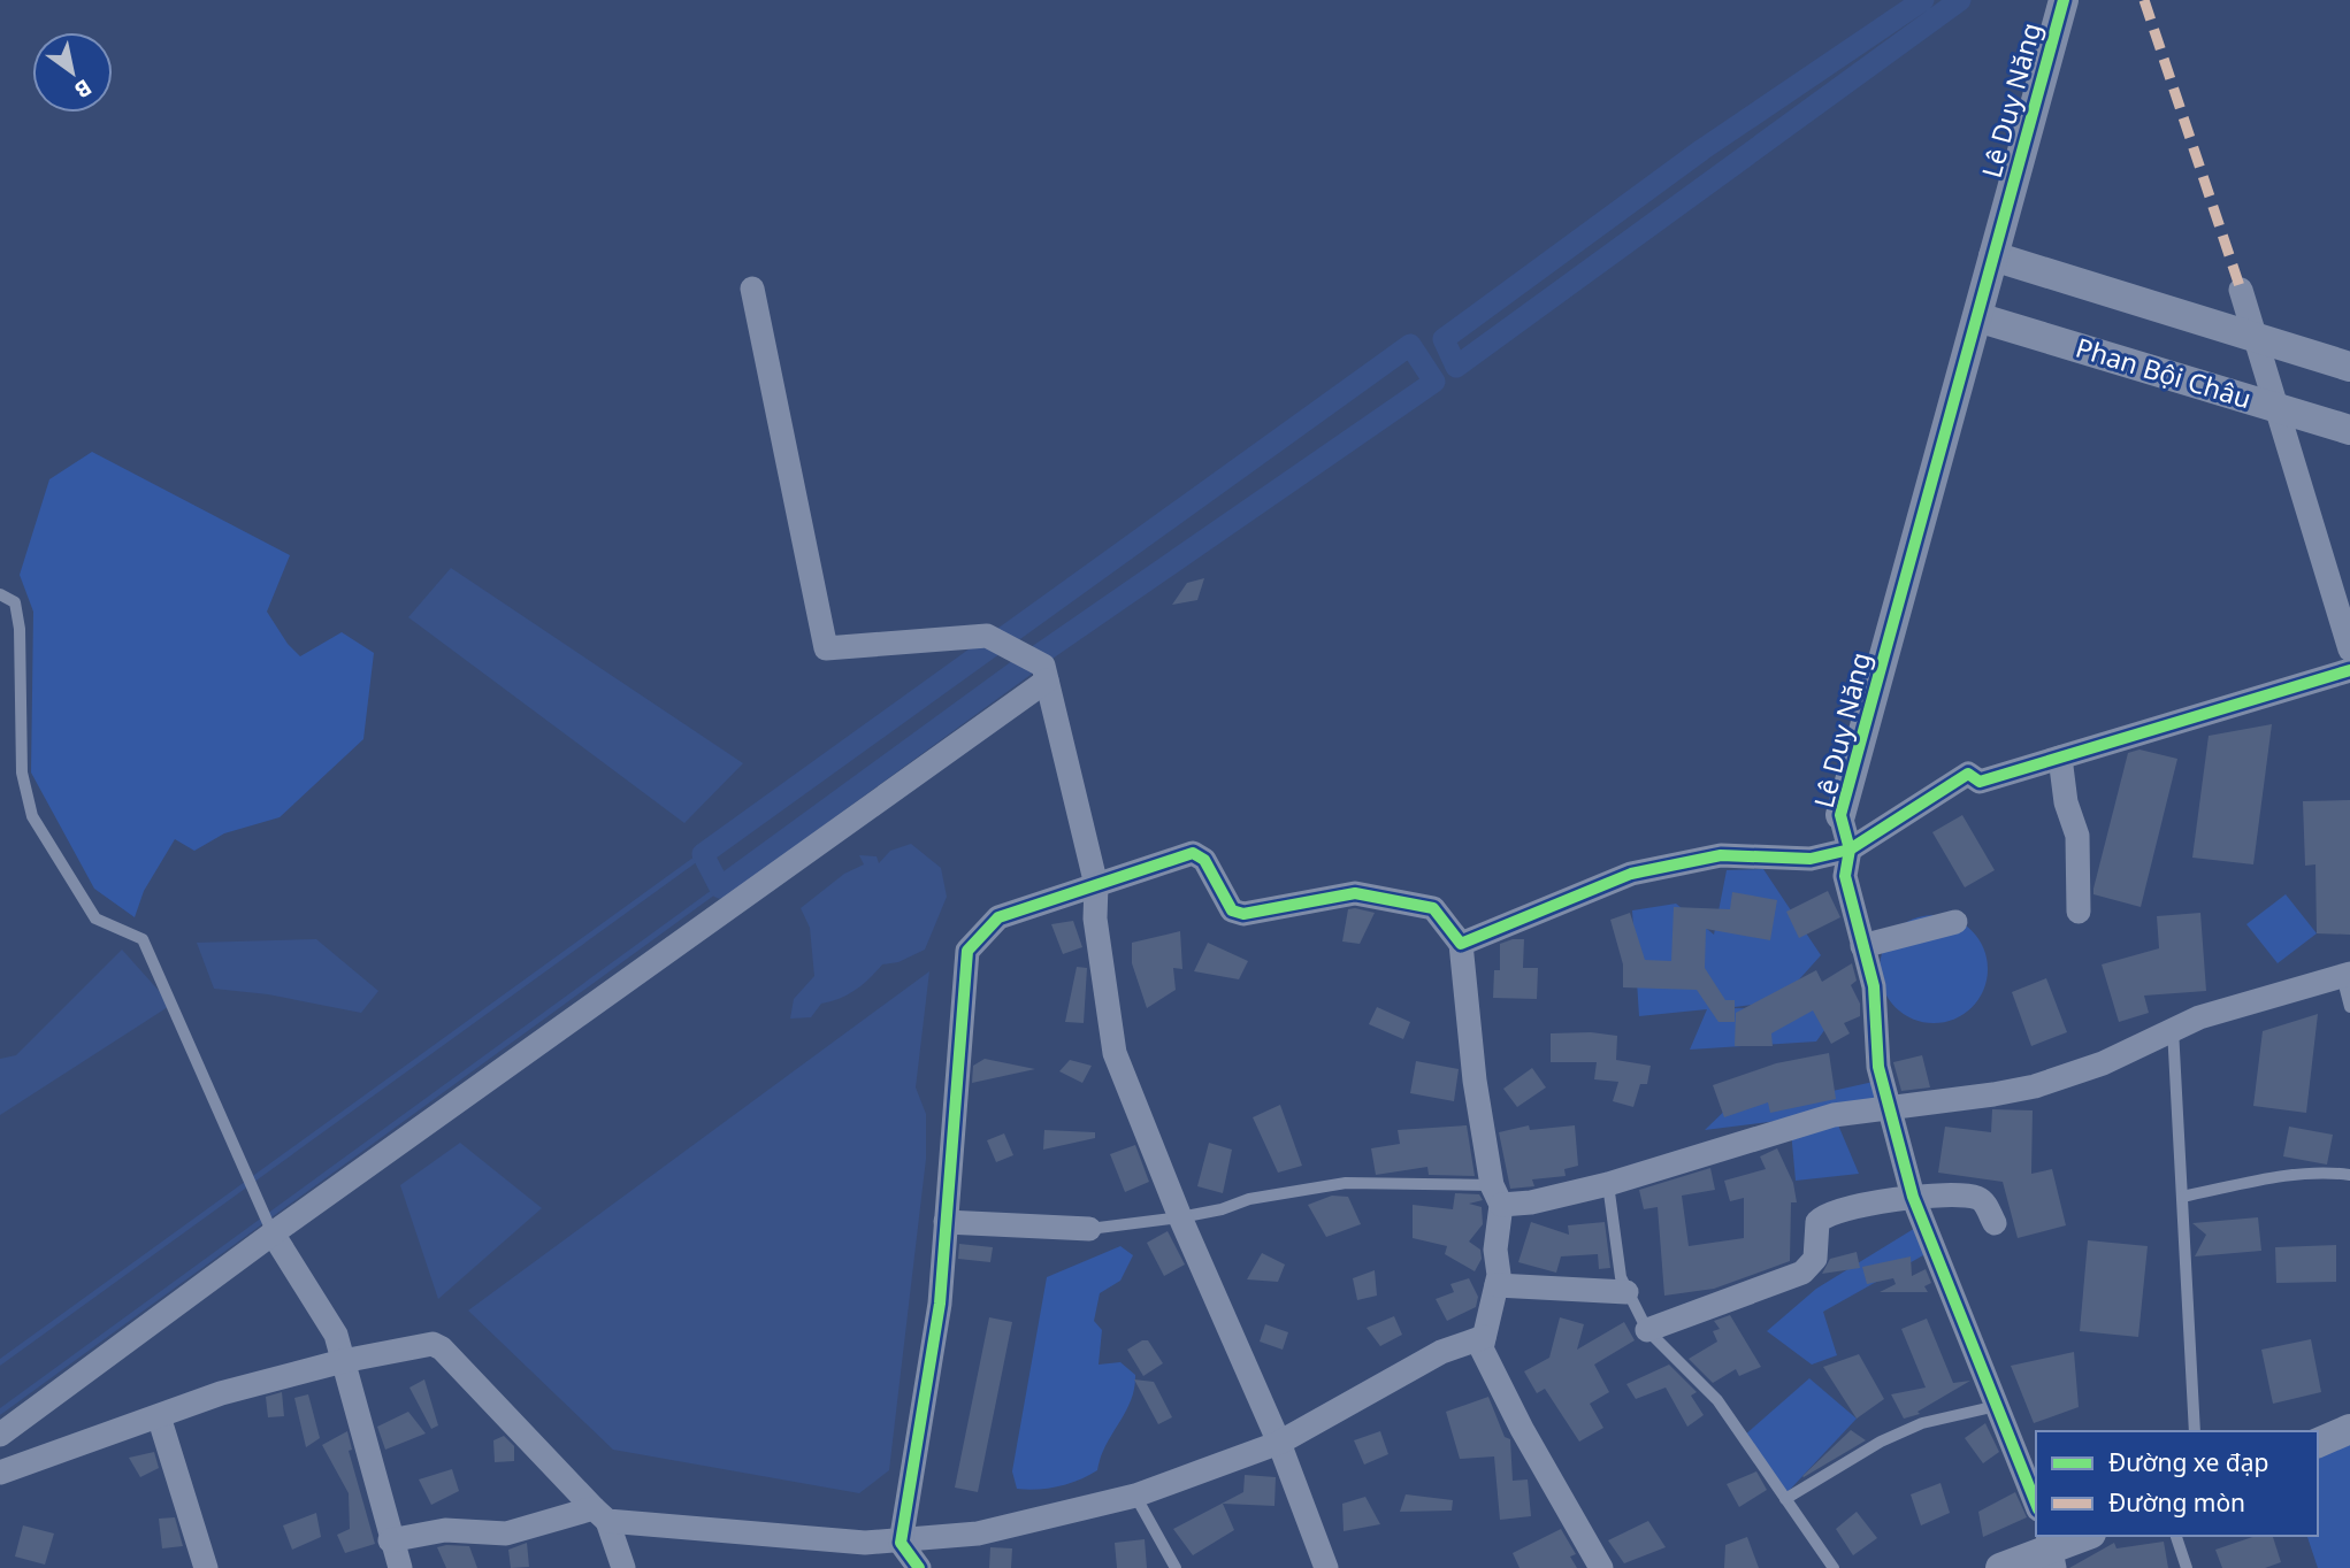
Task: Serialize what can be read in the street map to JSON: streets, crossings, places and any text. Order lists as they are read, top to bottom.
{
  "streets": {
    "street": ["Lê Duy Năng", "Phan Bội Châu"]
  },
  "crossings": [
    ["Lê Duy Năng", "Phan Bội Châu"]
  ],
  "legend": ["Đường xe đạp", "Đường mòn"],
  "north": "bottom right"
}
